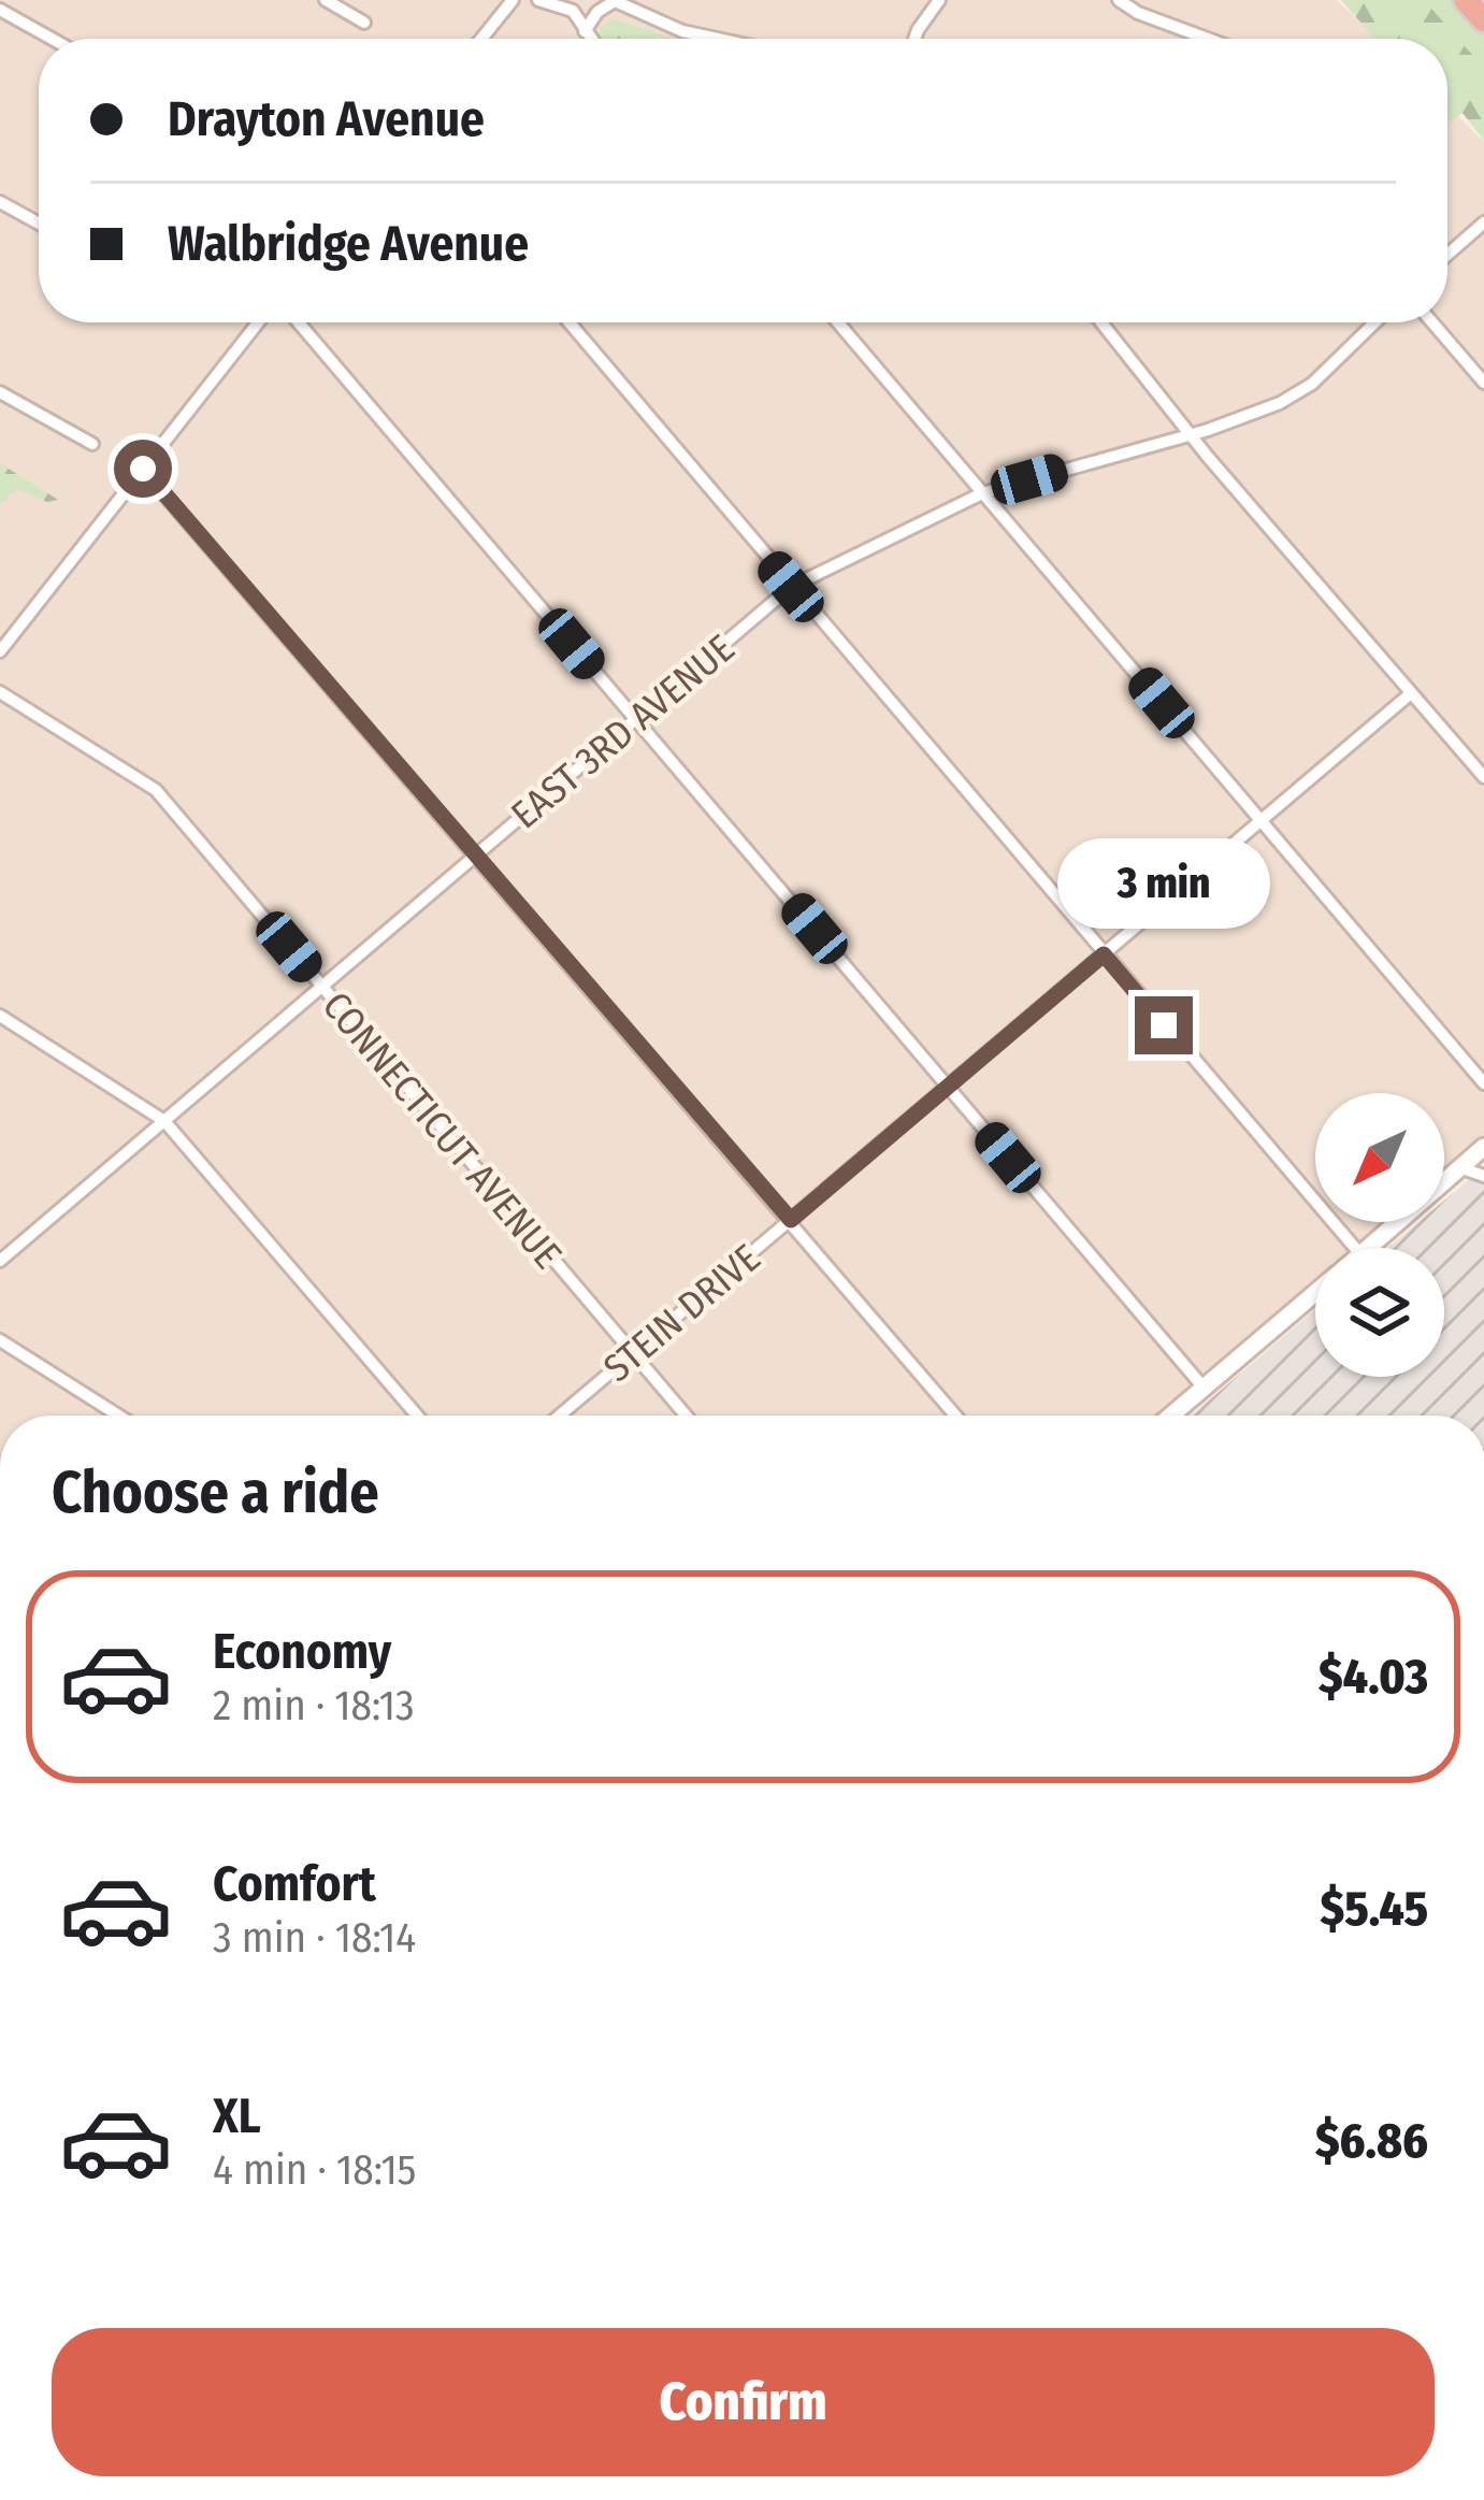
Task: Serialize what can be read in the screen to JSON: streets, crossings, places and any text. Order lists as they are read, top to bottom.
{
  "streets": {
    "street": ["EAST 3RD AVENUE", "CONNECTICUT AVENUE", "STEIN DRIVE"]
  },
  "crossings": [
    ["EAST 3RD AVENUE", "CONNECTICUT AVENUE"],
    ["CONNECTICUT AVENUE", "STEIN DRIVE"]
  ],
  "north": "bottom left",
  "page": {
    "banner": ["Drayton Avenue", "Walbridge Avenue"],
    "bubble": "3 min",
    "heading": "Choose a ride",
    "list": [
      {
        "name": "Economy",
        "note": "2 min · 18:13",
        "value": "$4.03"
      },
      {
        "name": "Comfort",
        "note": "3 min · 18:14",
        "value": "$5.45"
      },
      {
        "name": "XL",
        "note": "4 min · 18:15",
        "value": "$6.86"
      }
    ],
    "buttons": "Confirm"
  }
}
